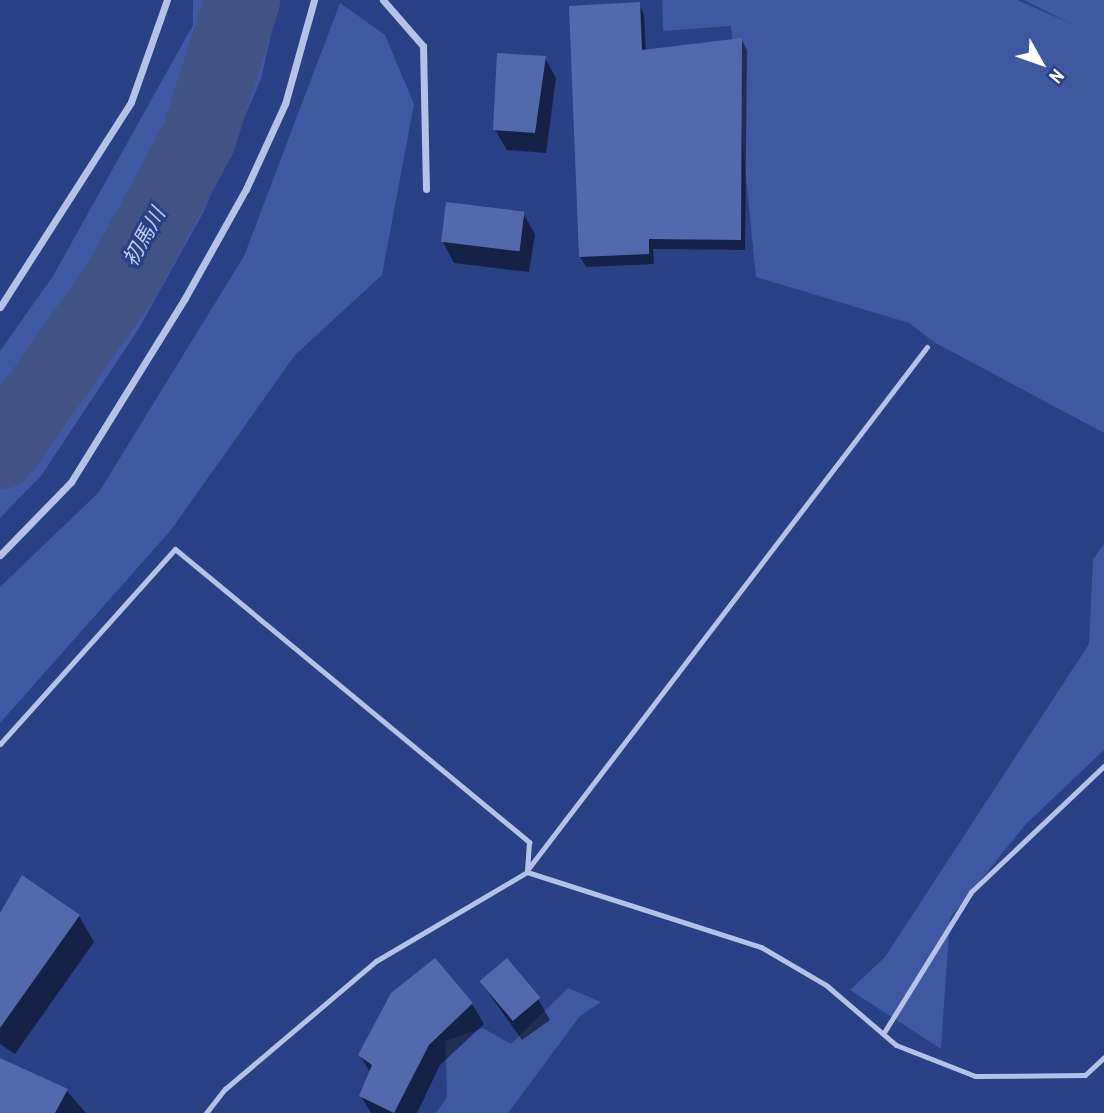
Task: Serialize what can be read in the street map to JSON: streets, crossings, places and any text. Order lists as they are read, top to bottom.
{
  "water": ["初馬川"],
  "north": "bottom right"
}
